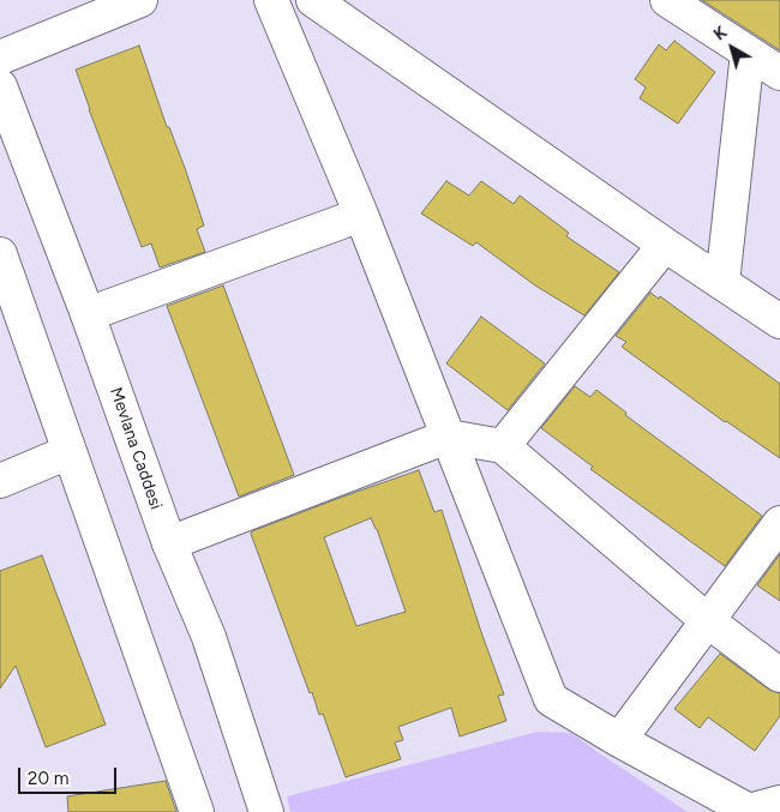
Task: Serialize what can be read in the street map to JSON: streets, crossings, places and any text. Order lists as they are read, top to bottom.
{
  "streets": {
    "street": ["Mevlana Caddesi"]
  },
  "scale_bar": "20 m",
  "north": "top left"
}
